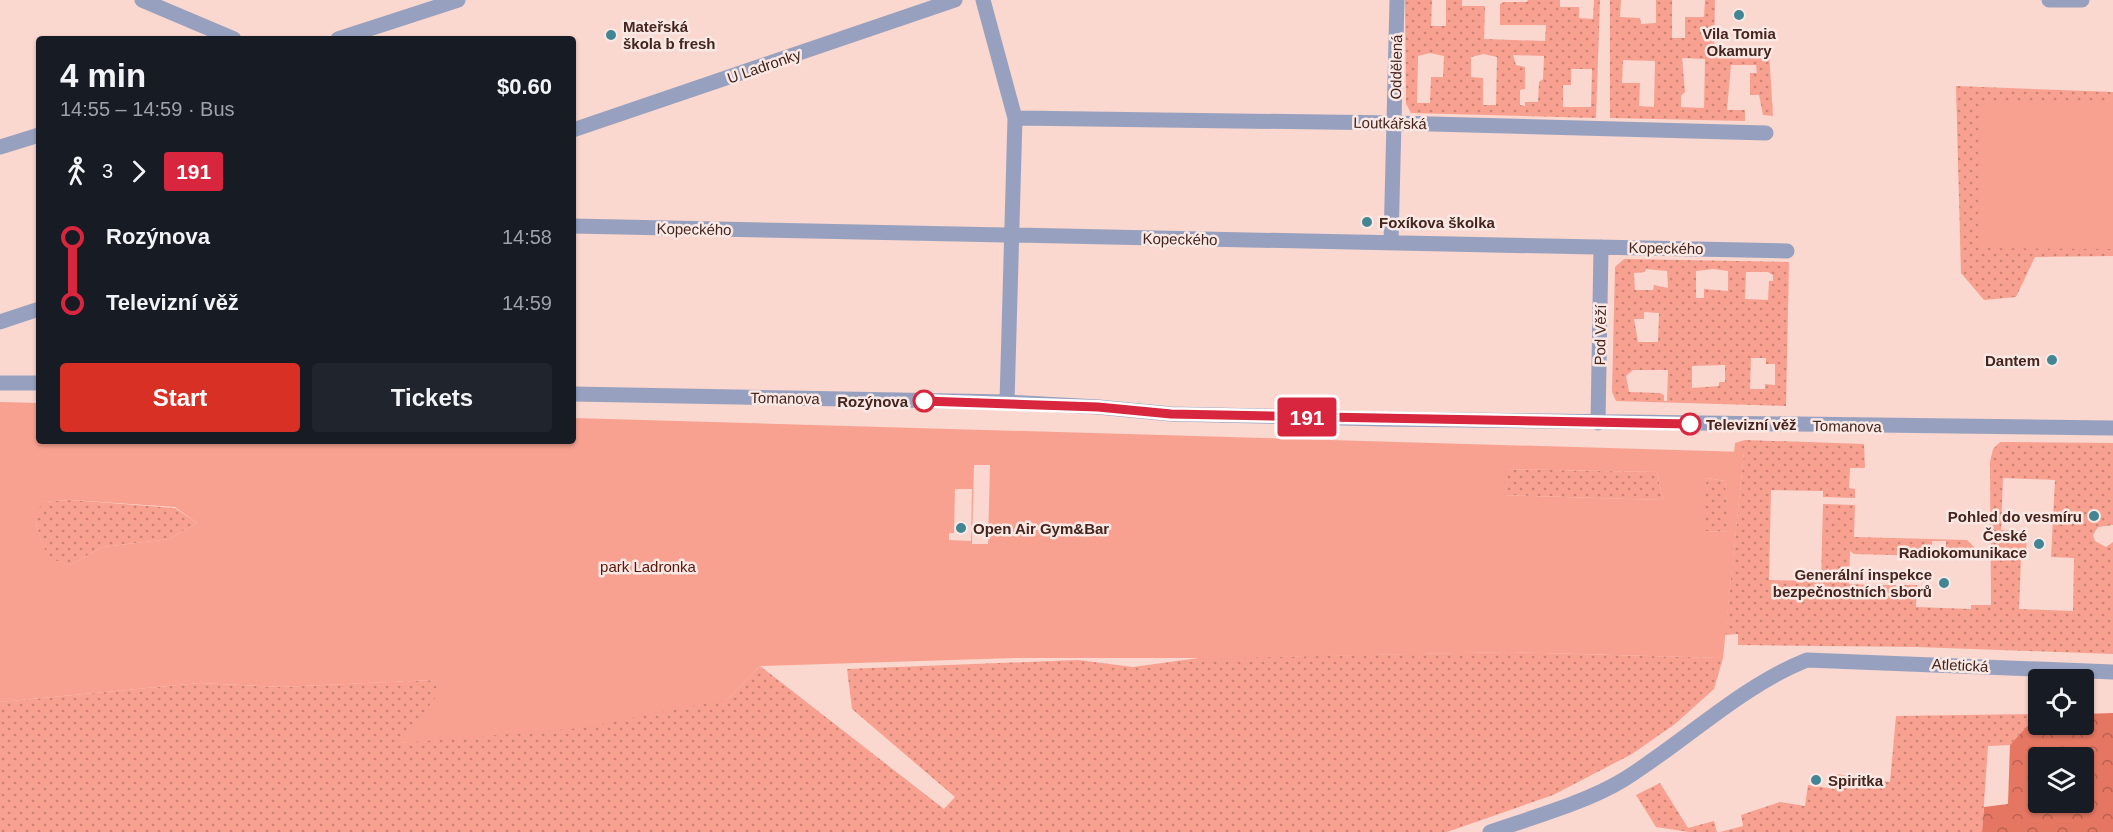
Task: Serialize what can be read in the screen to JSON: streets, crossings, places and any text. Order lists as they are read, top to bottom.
{
  "streets": {
    "street": [
      "U Ladronky",
      "Oddělená",
      "Loutkářská",
      "Kopeckého",
      "Pod Věží",
      "Tomanova",
      "Atletická"
    ]
  },
  "crossings": [
    ["Oddělená", "Loutkářská"],
    ["Oddělená", "Kopeckého"],
    ["Kopeckého", "Pod Věží"],
    ["Pod Věží", "Tomanova"]
  ],
  "parks": ["park Ladronka"],
  "places": [
    "Vila Tomia Okamury",
    "Mateřská škola b fresh",
    "Foxíkova školka",
    "Dantem",
    "Rozýnova",
    "Televizní věž",
    "Pohled do vesmíru",
    "Open Air Gym&Bar",
    "České Radiokomunikace",
    "Generální inspekce bezpečnostních sborů",
    "Spiritka"
  ],
  "lines": ["bus line 191"],
  "page": {
    "on_map": "191",
    "heading": ["4 min", "14:55 – 14:59 · Bus", "$0.60"],
    "legs": ["3", "191"],
    "list": [
      {
        "name": "Rozýnova",
        "value": "14:58"
      },
      {
        "name": "Televizní věž",
        "value": "14:59"
      }
    ],
    "buttons": ["Start", "Tickets"]
  }
}
